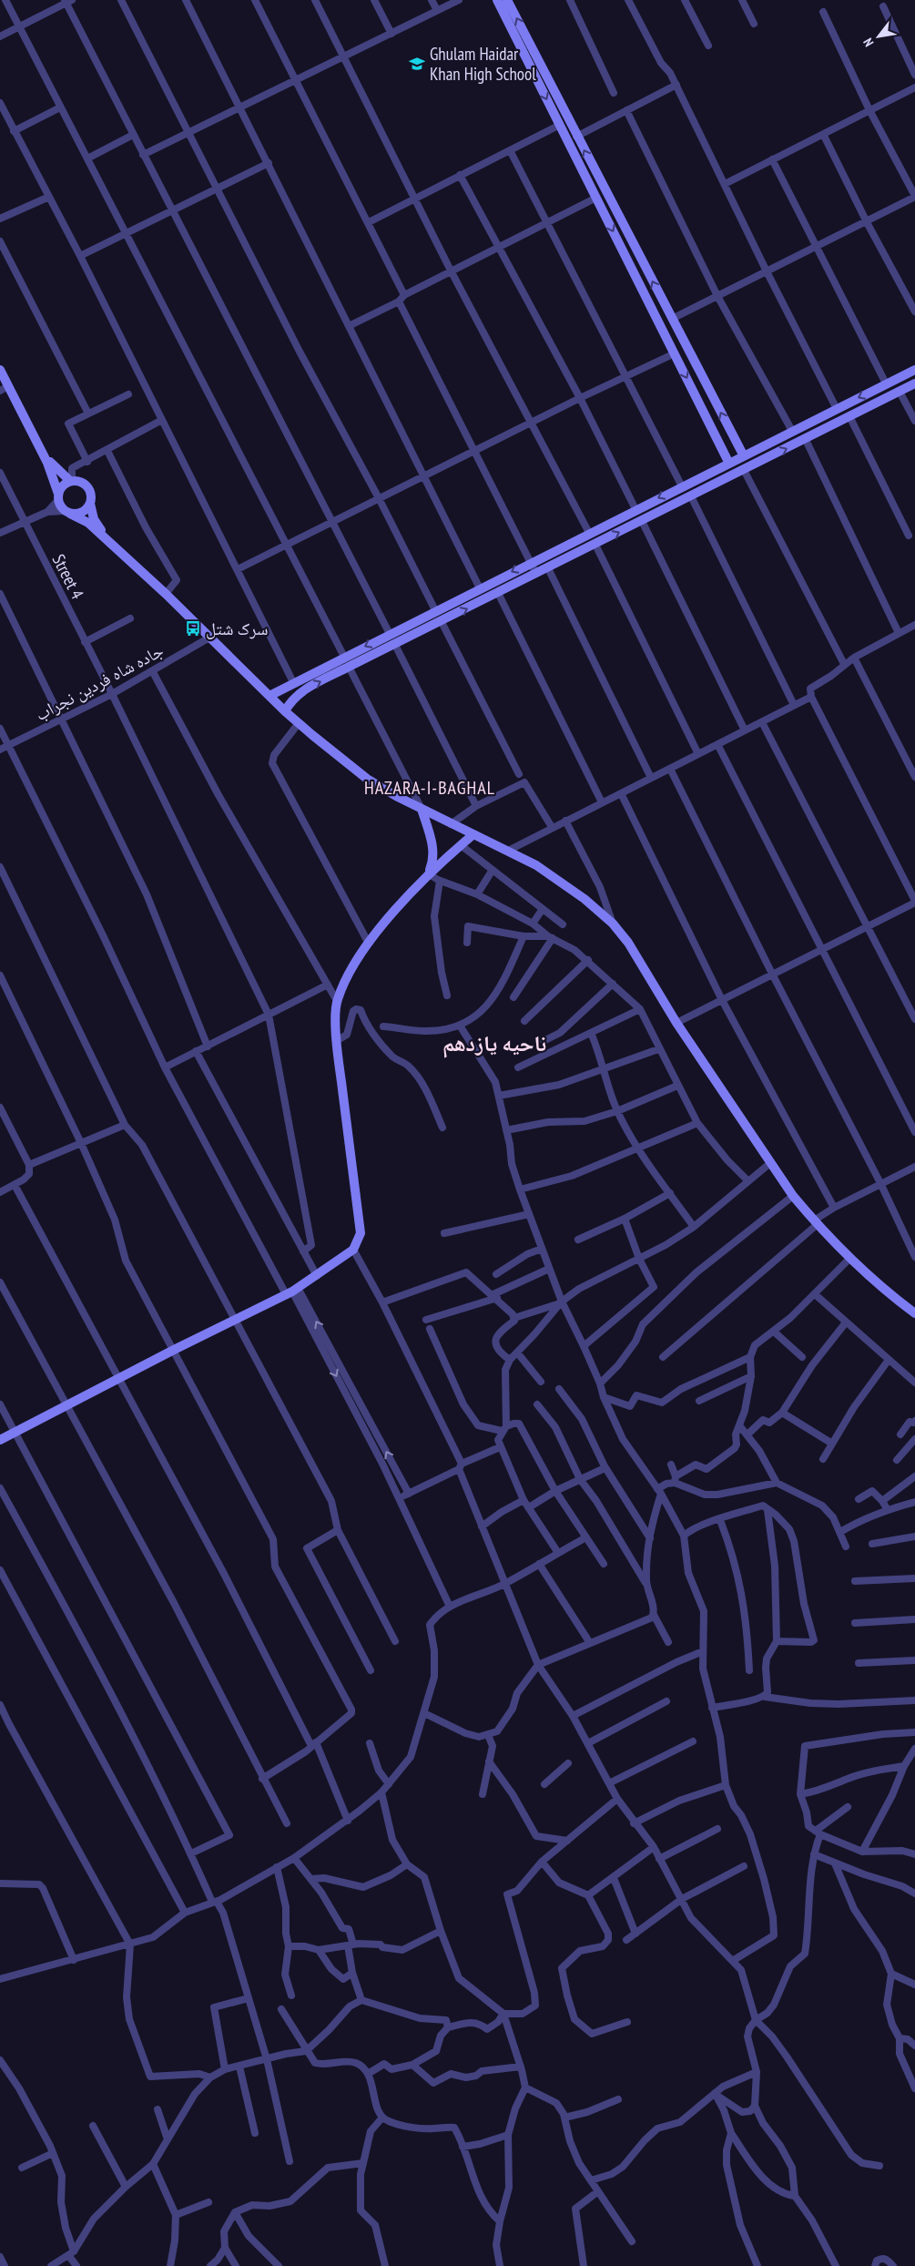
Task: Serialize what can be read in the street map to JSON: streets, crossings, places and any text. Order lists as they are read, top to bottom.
{
  "streets": {
    "street": ["Street 4", "جاده شاه فردین نجراب"]
  },
  "crossings": [
    ["Street 4", "جاده شاه فردین نجراب"]
  ],
  "districts": ["HAZARA-I-BAGHAL", "ناحیه یازدهم"],
  "places": {
    "school or university": ["Ghulam Haidar Khan High School"],
    "bus stop": ["سرک شتل"]
  },
  "north": "bottom left"
}
